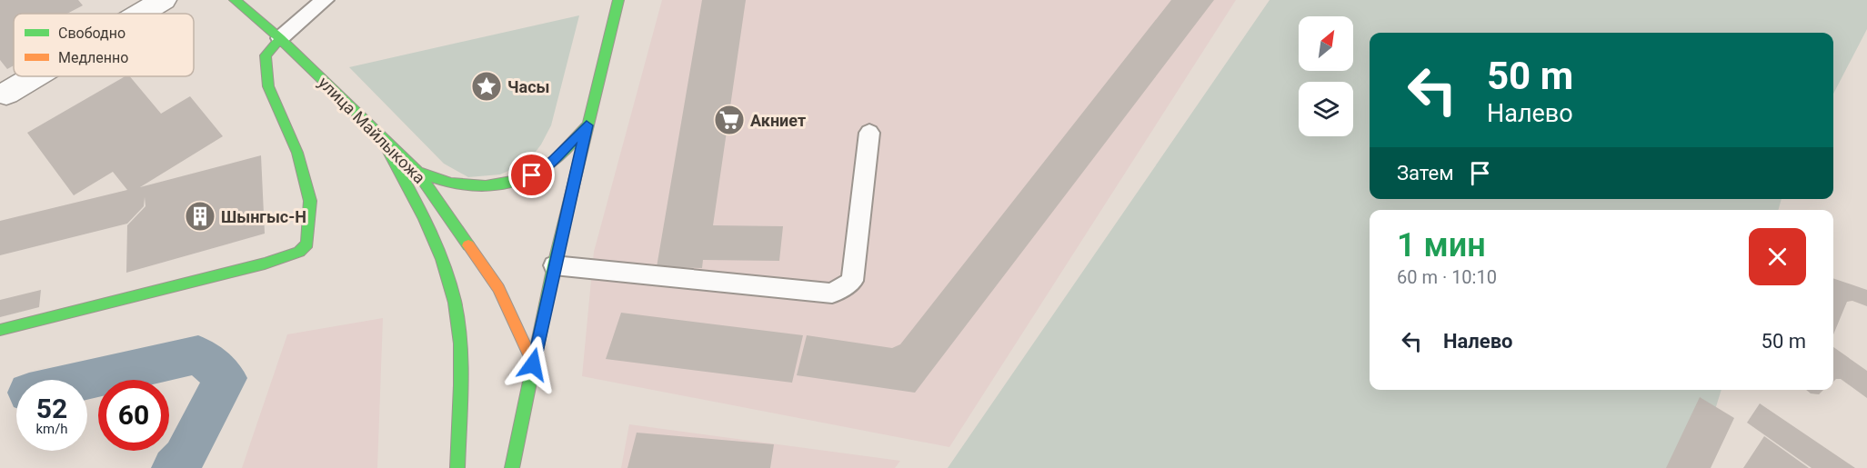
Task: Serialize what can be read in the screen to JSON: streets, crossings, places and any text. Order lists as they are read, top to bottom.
{
  "streets": {
    "street": ["улица Майлыкожа"]
  },
  "places": {
    "place": ["Часы"],
    "supermarket": ["Акниет"],
    "building": ["Шынгыс-Н"]
  },
  "legend": ["Свободно", "Медленно"],
  "north": "top right",
  "page": {
    "turn": ["50 m", "Налево"],
    "then": "Затем",
    "heading": ["1 мин", "60 m · 10:10"],
    "list": [
      {
        "name": "Налево",
        "value": "50 m"
      }
    ],
    "speed": "52 km/h",
    "limit": "60"
  }
}
